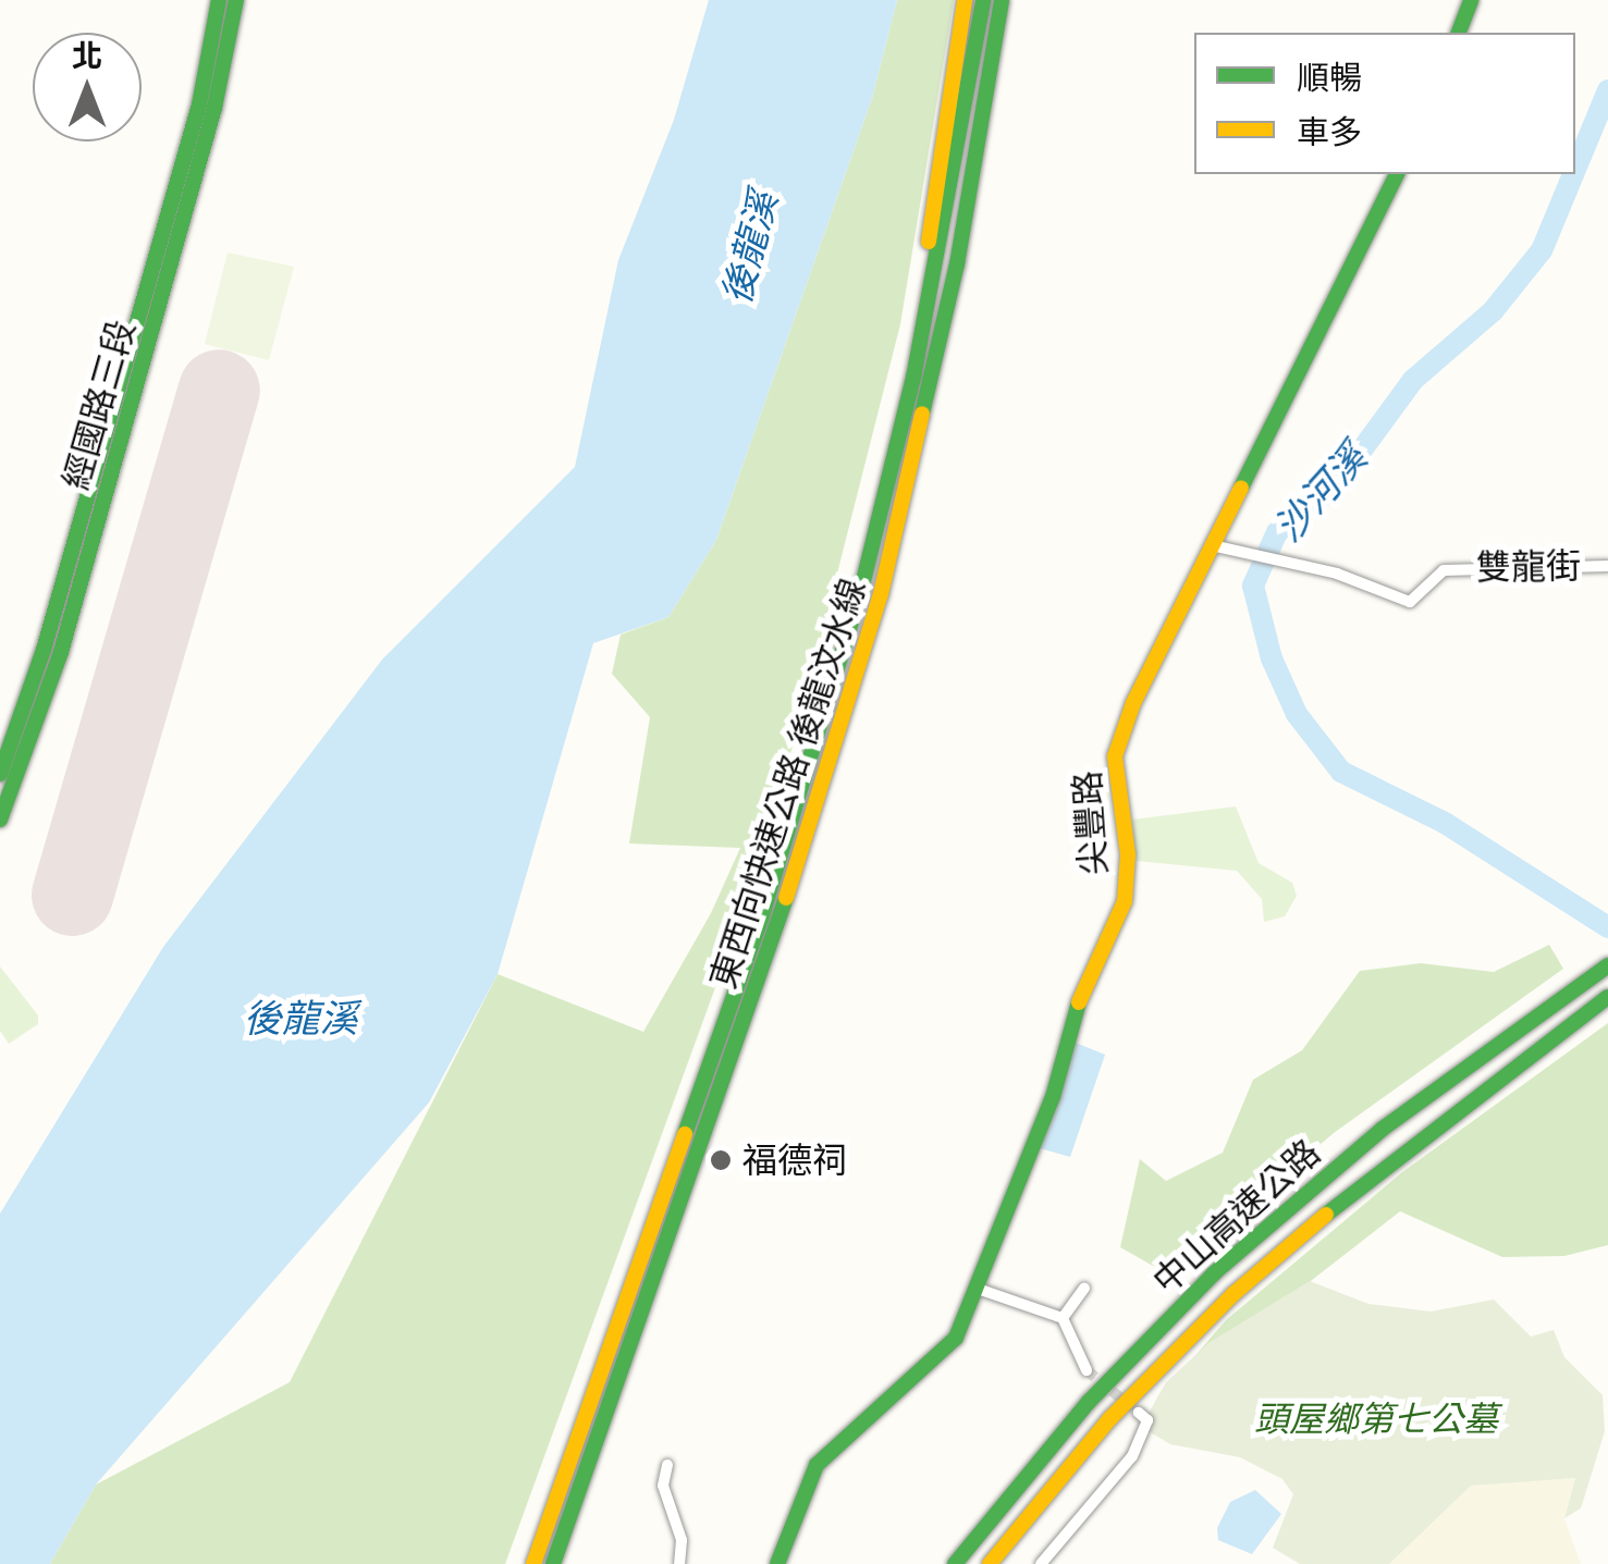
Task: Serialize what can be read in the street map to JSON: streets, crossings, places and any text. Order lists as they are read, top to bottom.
{
  "streets": {
    "main road": [
      "經國路三段",
      "東西向快速公路 後龍汶水線",
      "尖豐路",
      "中山高速公路"
    ],
    "street": ["雙龍街"]
  },
  "crossings": [
    ["雙龍街", "尖豐路"]
  ],
  "water": ["後龍溪", "沙河溪"],
  "parks": ["頭屋鄉第七公墓"],
  "places": ["福德祠"],
  "legend": ["順暢", "車多"],
  "north": "top"
}
